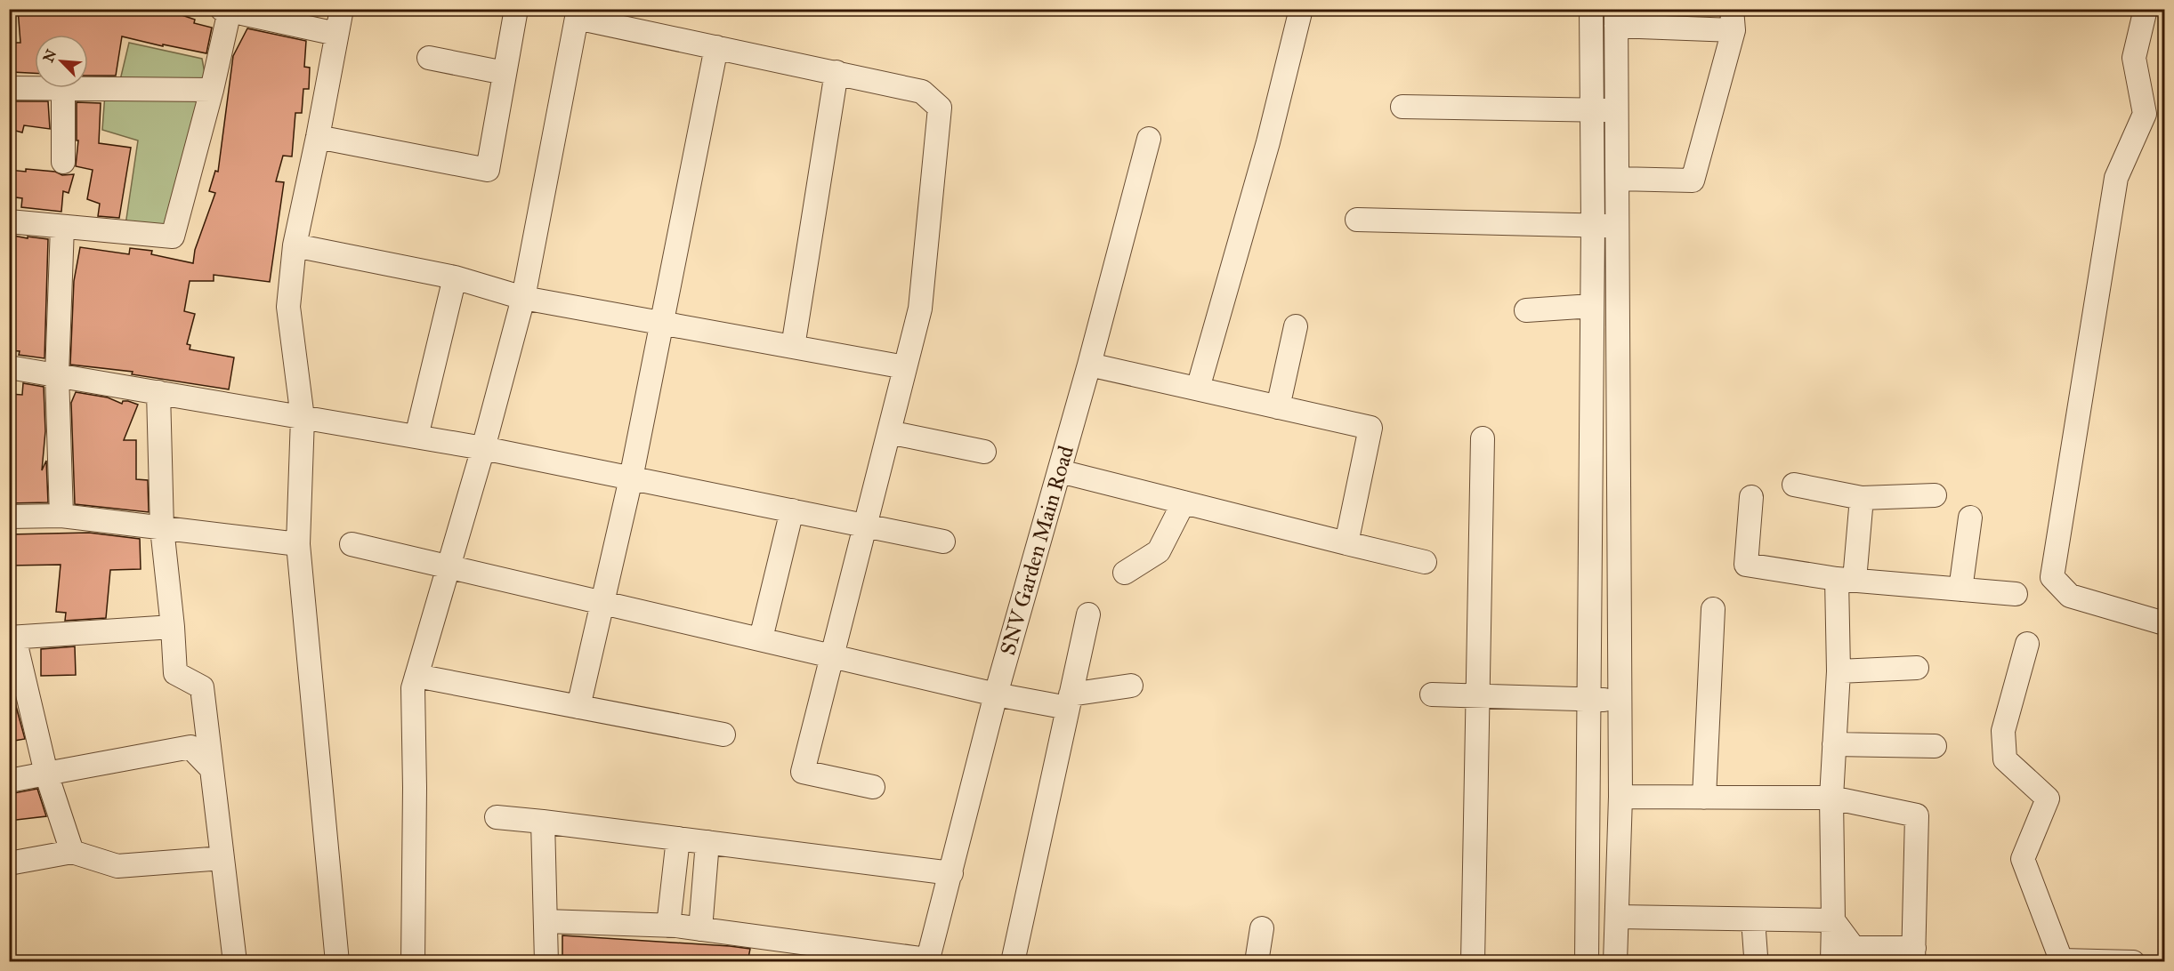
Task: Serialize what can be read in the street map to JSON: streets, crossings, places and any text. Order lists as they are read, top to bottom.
{
  "streets": {
    "street": ["SNV Garden Main Road"]
  },
  "north": "top left"
}
